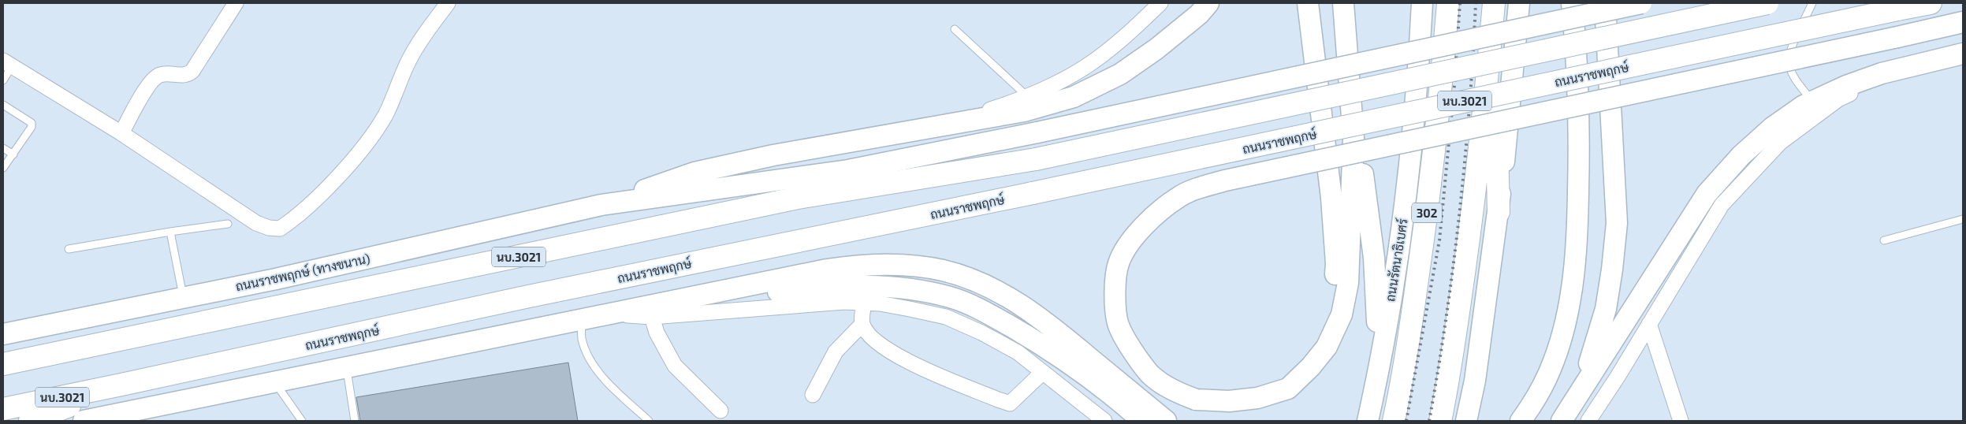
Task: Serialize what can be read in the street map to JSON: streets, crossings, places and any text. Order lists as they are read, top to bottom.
{
  "streets": {
    "main road": [
      "ถนนราชพฤกษ์",
      "นบ.3021",
      "302",
      "ถนนรัตนาธิเบศร์",
      "ถนนราชพฤกษ์ (ทางขนาน)"
    ]
  }
}
